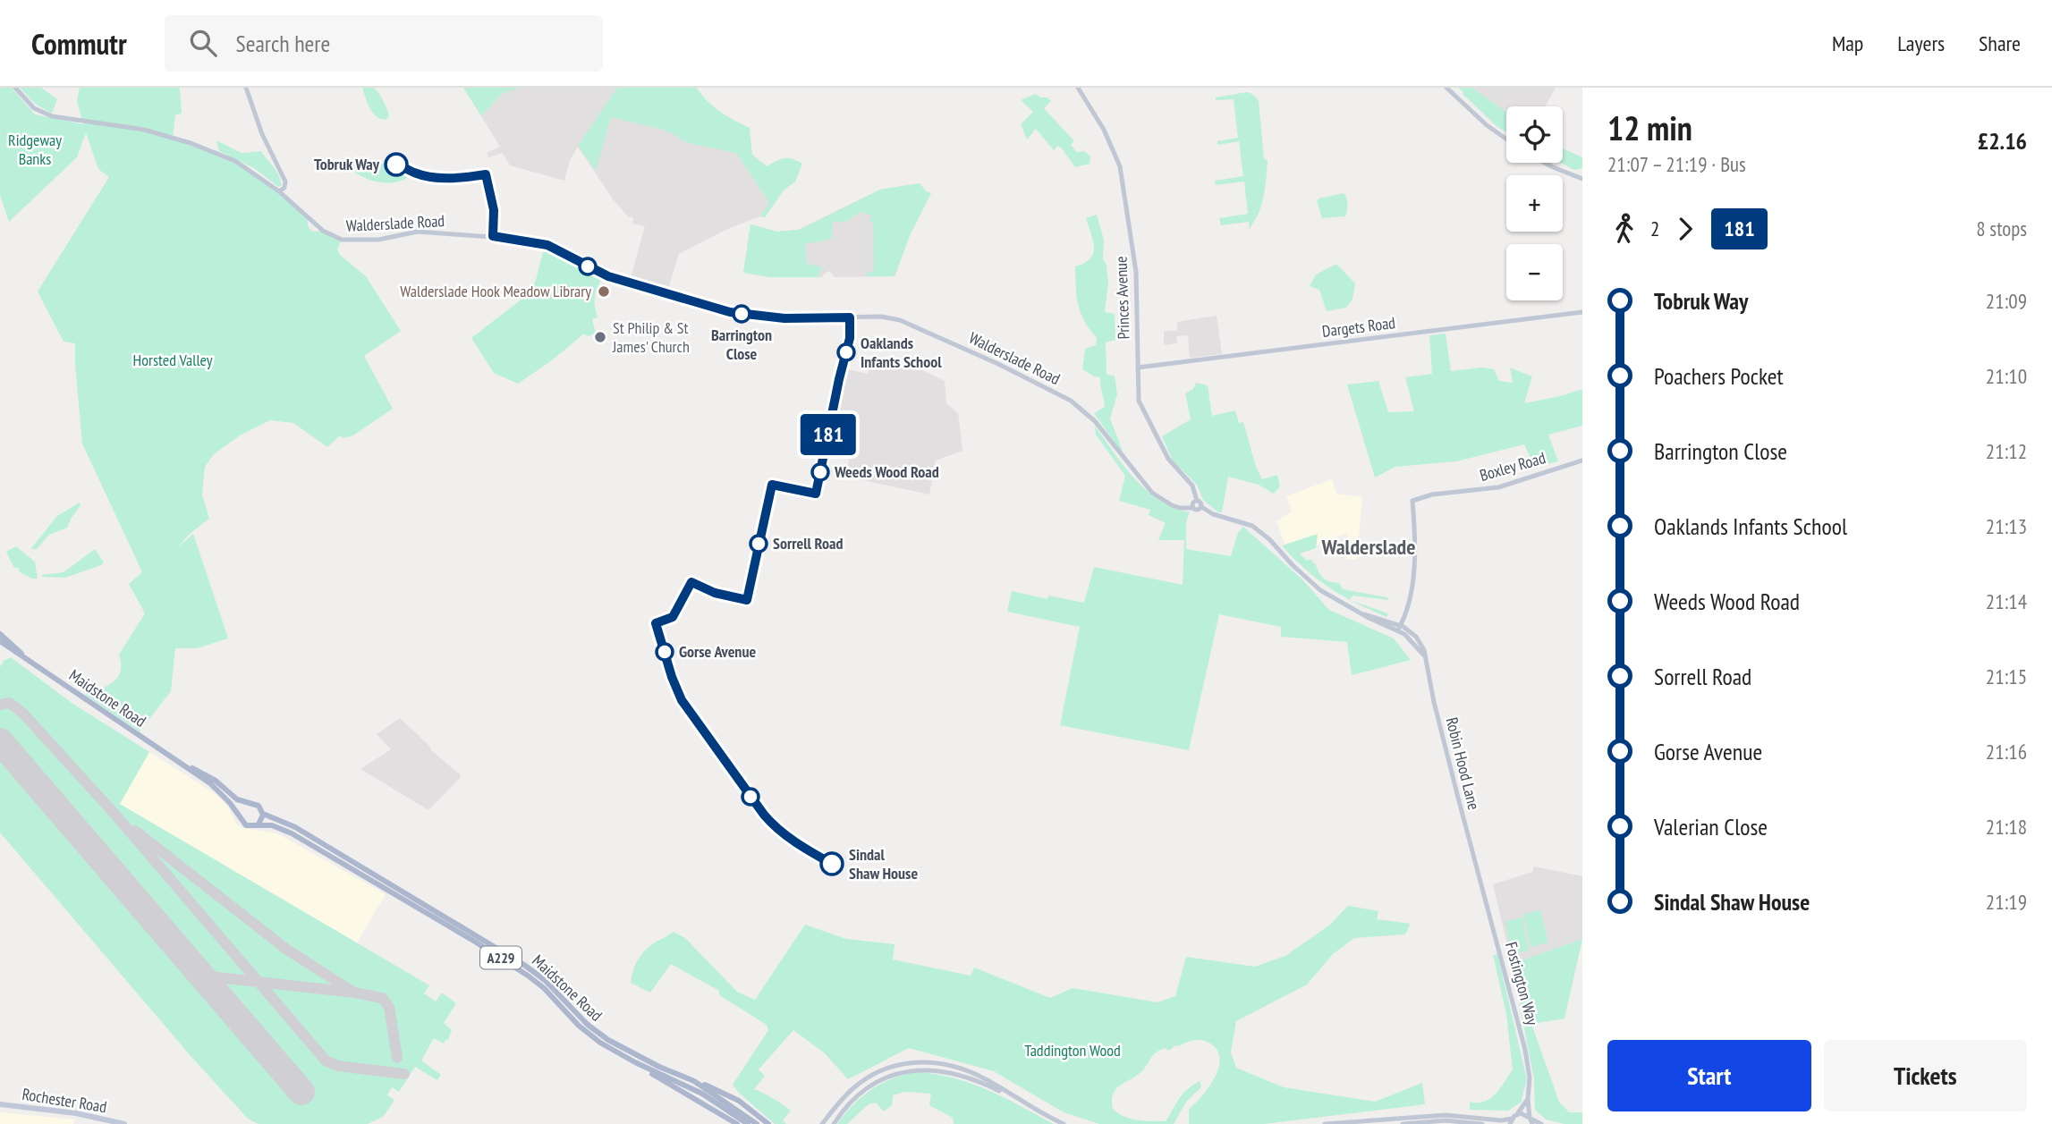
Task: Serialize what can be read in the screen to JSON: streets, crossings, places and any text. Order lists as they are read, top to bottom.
{
  "streets": {
    "main road": ["Maidstone Road", "A229", "Rochester Road"],
    "street": [
      "Walderslade Road",
      "Princes Avenue",
      "Dargets Road",
      "Boxley Road",
      "Robin Hood Lane",
      "Fostington Way"
    ]
  },
  "crossings": [
    ["Walderslade Road", "Princes Avenue"],
    ["Princes Avenue", "Dargets Road"],
    ["Boxley Road", "Robin Hood Lane"],
    ["Maidstone Road", "A229"],
    ["Robin Hood Lane", "Fostington Way"]
  ],
  "districts": ["Walderslade"],
  "parks": ["Ridgeway Banks", "Horsted Valley", "Taddington Wood"],
  "places": [
    "Tobruk Way",
    "Walderslade Hook Meadow Library",
    "Barrington Close",
    "St Philip & St James' Church",
    "Oaklands Infants School",
    "Weeds Wood Road",
    "Sorrell Road",
    "Gorse Avenue",
    "Sindal Shaw House"
  ],
  "lines": ["bus line 181"],
  "page": {
    "header": "Commutr",
    "search": "Search here",
    "nav": ["Map", "Layers", "Share"],
    "on_map": "181",
    "heading": ["12 min", "21:07 – 21:19 · Bus", "£2.16"],
    "map_buttons": ["+", "−"],
    "legs": ["2", "181", "8 stops"],
    "list": [
      {
        "name": "Tobruk Way",
        "value": "21:09"
      },
      {
        "name": "Poachers Pocket",
        "value": "21:10"
      },
      {
        "name": "Barrington Close",
        "value": "21:12"
      },
      {
        "name": "Oaklands Infants School",
        "value": "21:13"
      },
      {
        "name": "Weeds Wood Road",
        "value": "21:14"
      },
      {
        "name": "Sorrell Road",
        "value": "21:15"
      },
      {
        "name": "Gorse Avenue",
        "value": "21:16"
      },
      {
        "name": "Valerian Close",
        "value": "21:18"
      },
      {
        "name": "Sindal Shaw House",
        "value": "21:19"
      }
    ],
    "buttons": ["Start", "Tickets"]
  }
}
